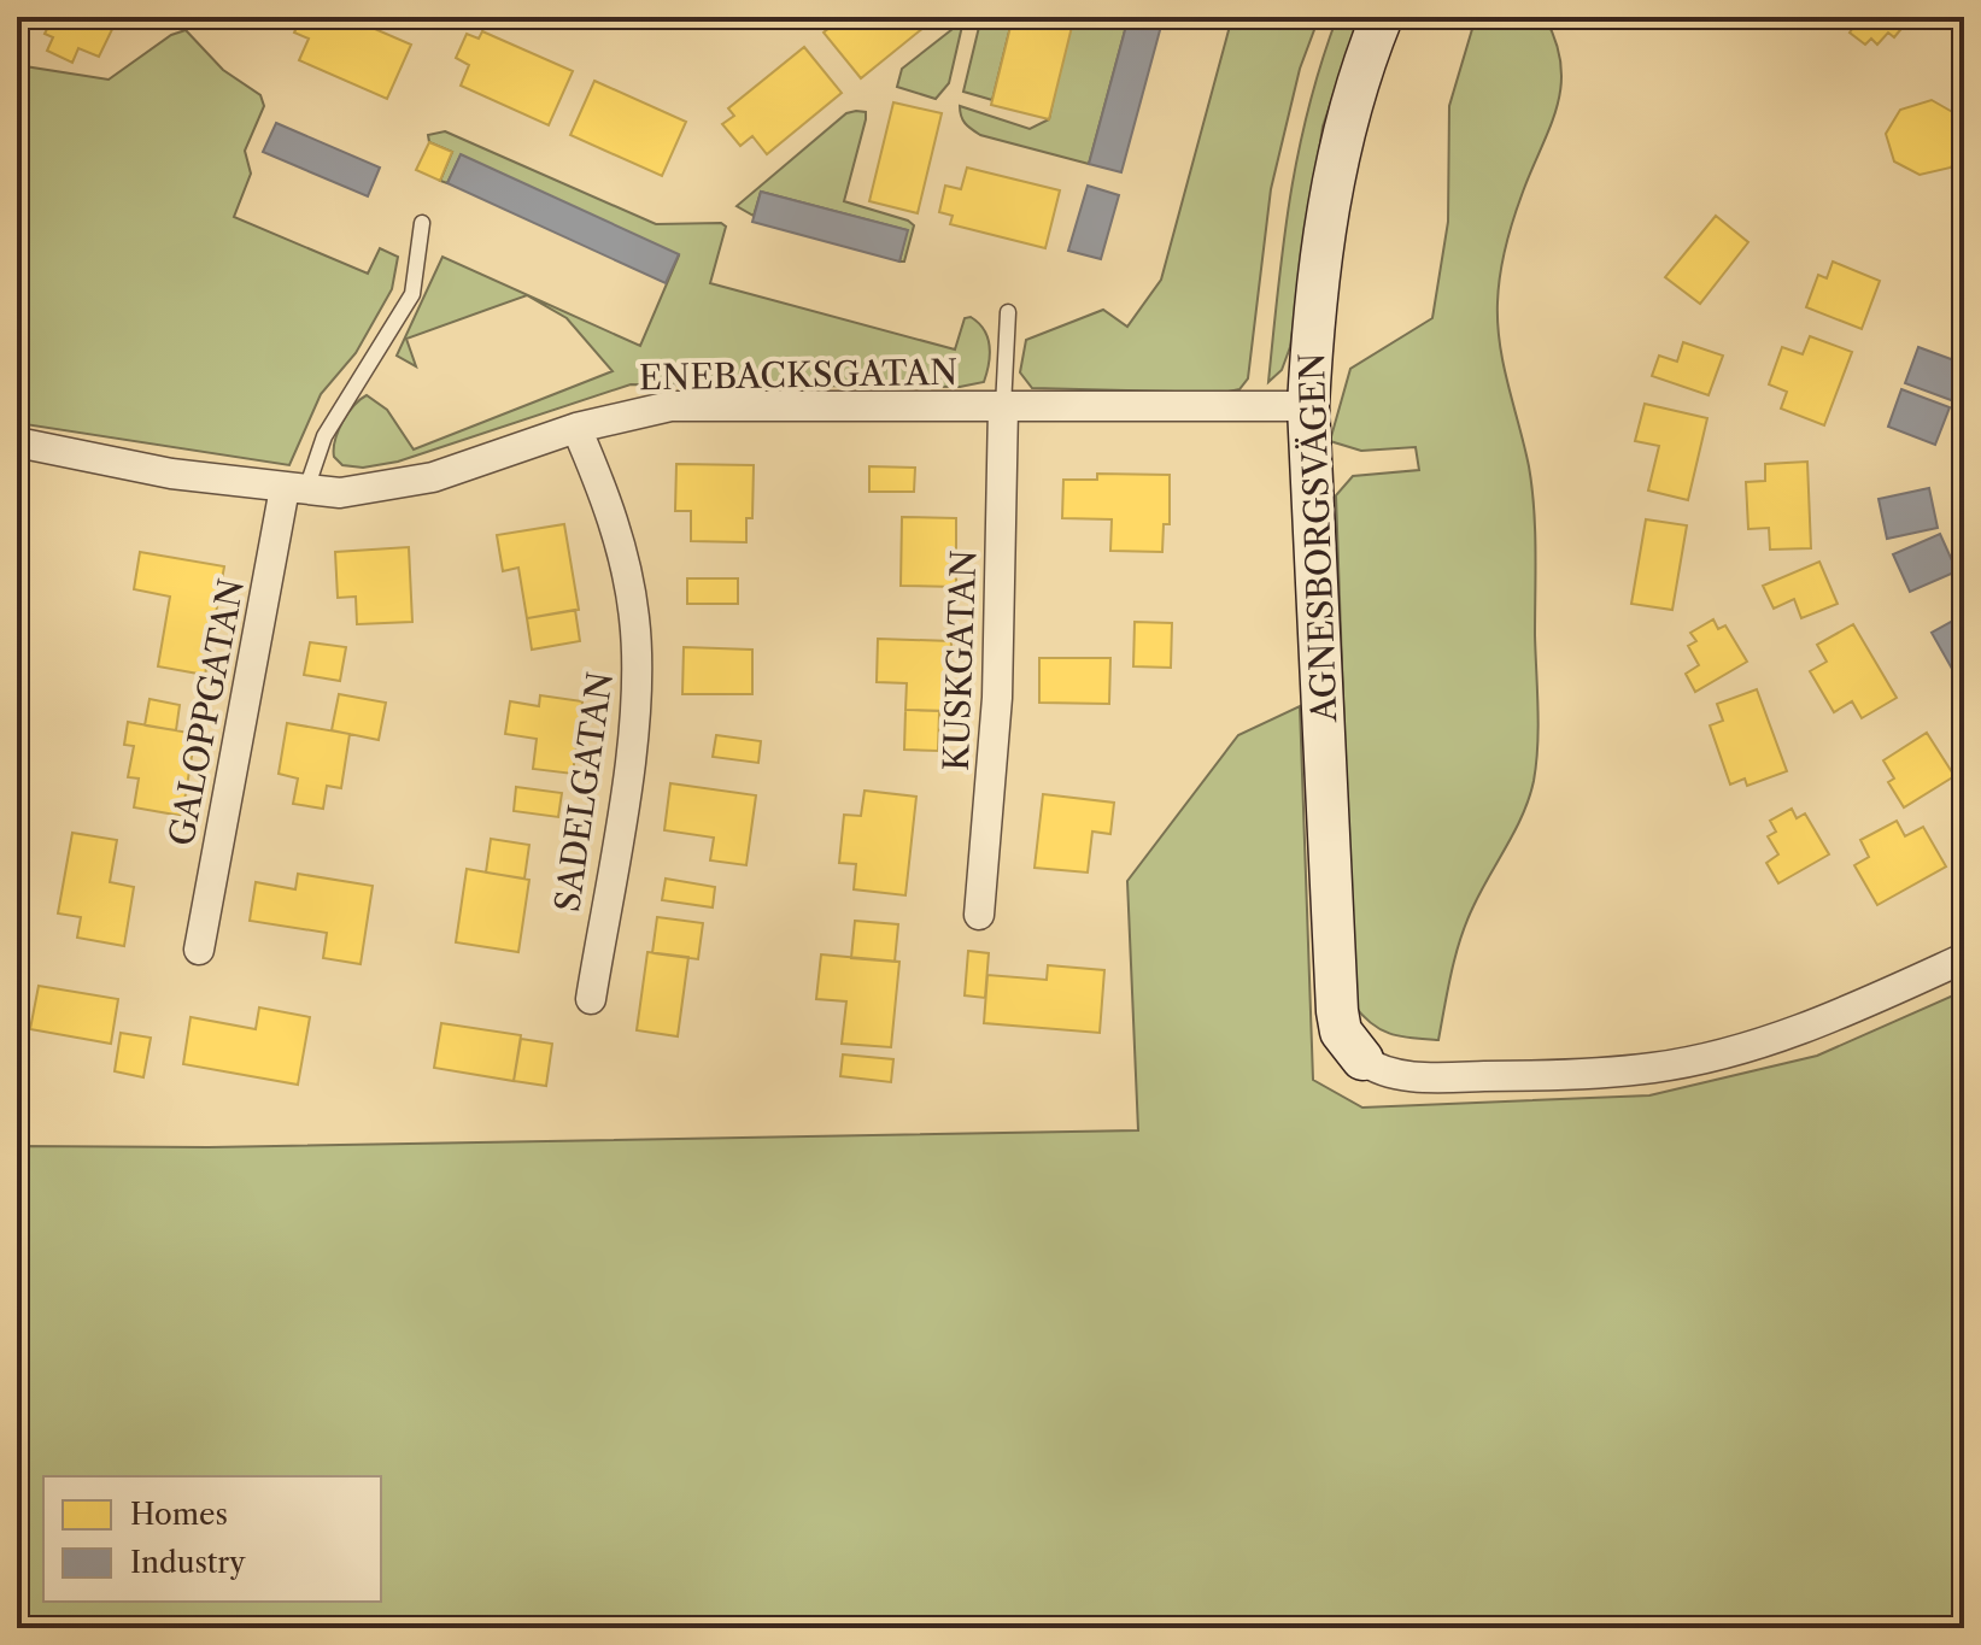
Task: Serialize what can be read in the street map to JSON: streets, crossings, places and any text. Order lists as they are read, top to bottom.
{
  "streets": {
    "street": [
      "ENEBACKSGATAN",
      "AGNESBORGSVÄGEN",
      "KUSKGATAN",
      "GALOPPGATAN",
      "SADELGATAN"
    ]
  },
  "crossings": [
    ["ENEBACKSGATAN", "AGNESBORGSVÄGEN"],
    ["ENEBACKSGATAN", "KUSKGATAN"],
    ["ENEBACKSGATAN", "GALOPPGATAN"],
    ["ENEBACKSGATAN", "SADELGATAN"]
  ],
  "legend": ["Homes", "Industry"]
}
